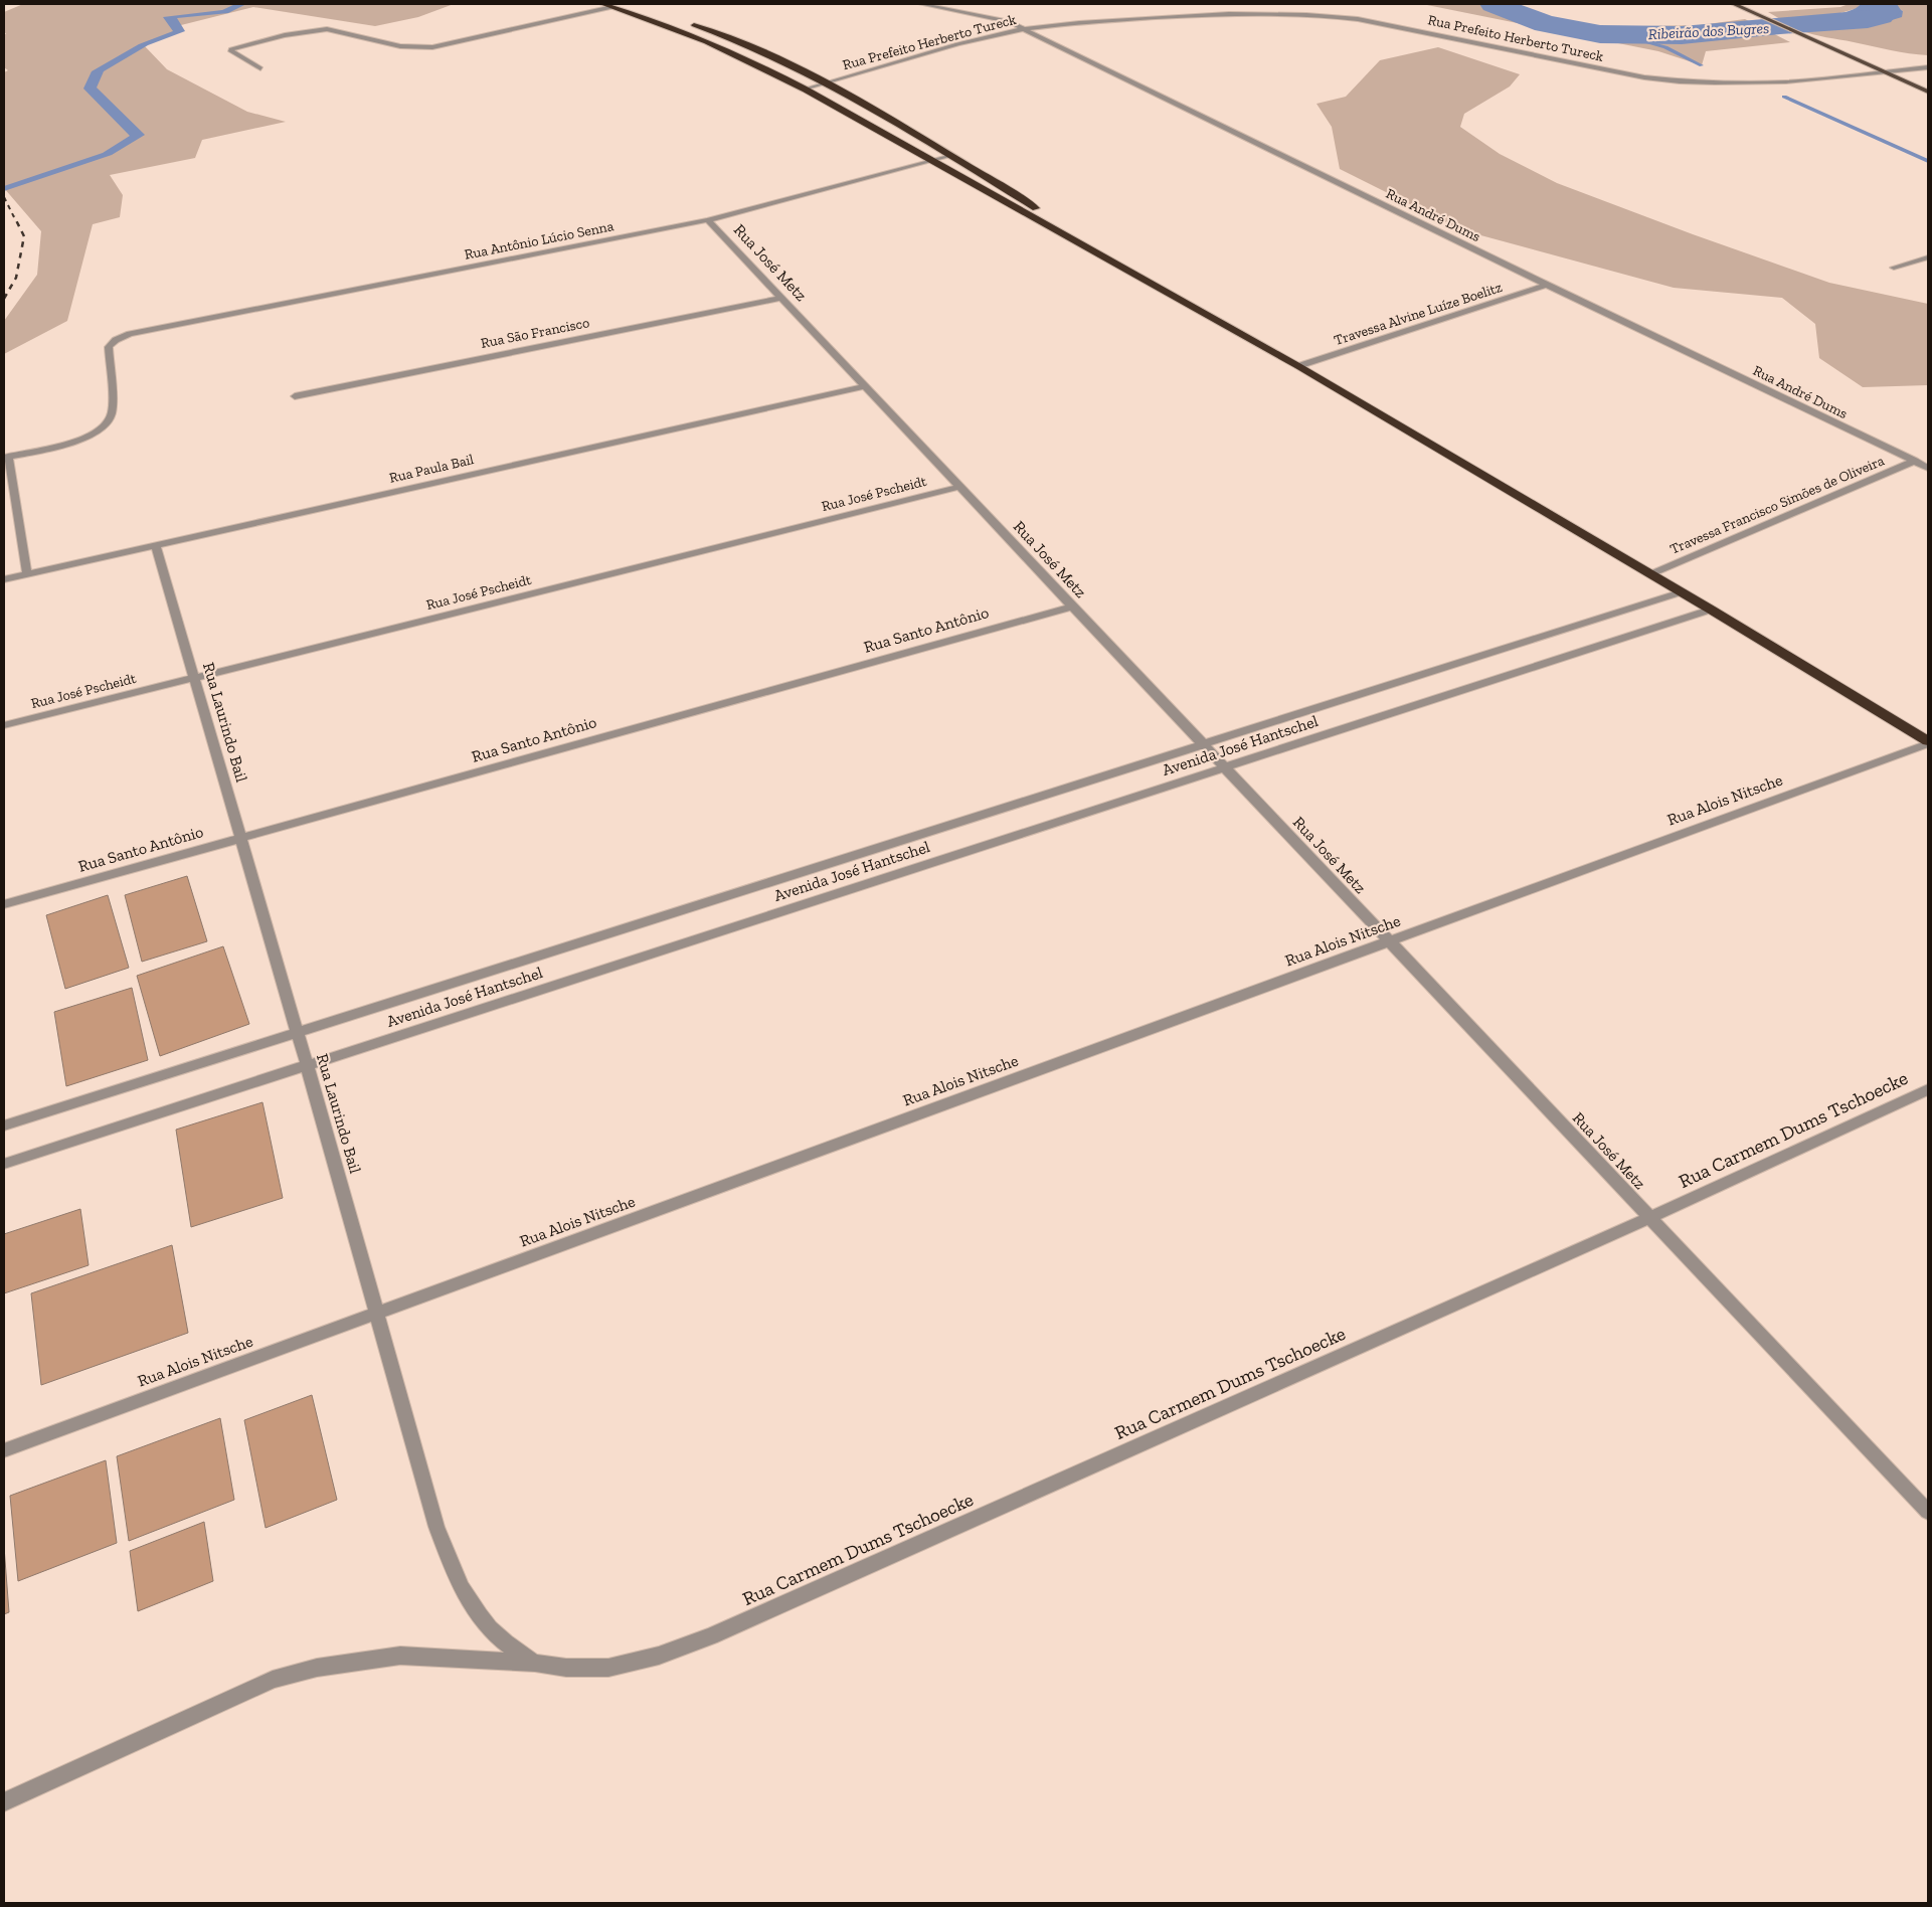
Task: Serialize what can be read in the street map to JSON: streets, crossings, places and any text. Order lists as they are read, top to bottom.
{
  "streets": {
    "street": [
      "Rua Prefeito Herberto Tureck",
      "Rua André Dums",
      "Rua Antônio Lúcio Senna",
      "Rua José Metz",
      "Travessa Alvine Luíze Boelitz",
      "Rua São Francisco",
      "Rua Paula Bail",
      "Rua José Pscheidt",
      "Travessa Francisco Simões de Oliveira",
      "Rua Santo Antônio",
      "Rua Laurindo Bail",
      "Avenida José Hantschel",
      "Rua Alois Nitsche",
      "Rua Carmem Dums Tschoecke"
    ]
  },
  "crossings": [
    ["Rua Prefeito Herberto Tureck", "Rua André Dums"],
    ["Rua André Dums", "Travessa Alvine Luíze Boelitz"],
    ["Rua André Dums", "Travessa Francisco Simões de Oliveira"],
    ["Rua Antônio Lúcio Senna", "Rua José Metz"],
    ["Rua José Metz", "Rua São Francisco"],
    ["Rua José Metz", "Rua Paula Bail"],
    ["Rua José Metz", "Rua José Pscheidt"],
    ["Rua José Metz", "Rua Santo Antônio"],
    ["Rua José Metz", "Avenida José Hantschel"],
    ["Rua José Metz", "Rua Alois Nitsche"],
    ["Rua José Metz", "Rua Carmem Dums Tschoecke"],
    ["Rua Paula Bail", "Rua Laurindo Bail"],
    ["Rua José Pscheidt", "Rua Laurindo Bail"],
    ["Rua Santo Antônio", "Rua Laurindo Bail"],
    ["Rua Laurindo Bail", "Avenida José Hantschel"],
    ["Rua Laurindo Bail", "Rua Alois Nitsche"],
    ["Rua Laurindo Bail", "Rua Carmem Dums Tschoecke"]
  ],
  "water": ["Ribeirão dos Bugres"]
}
